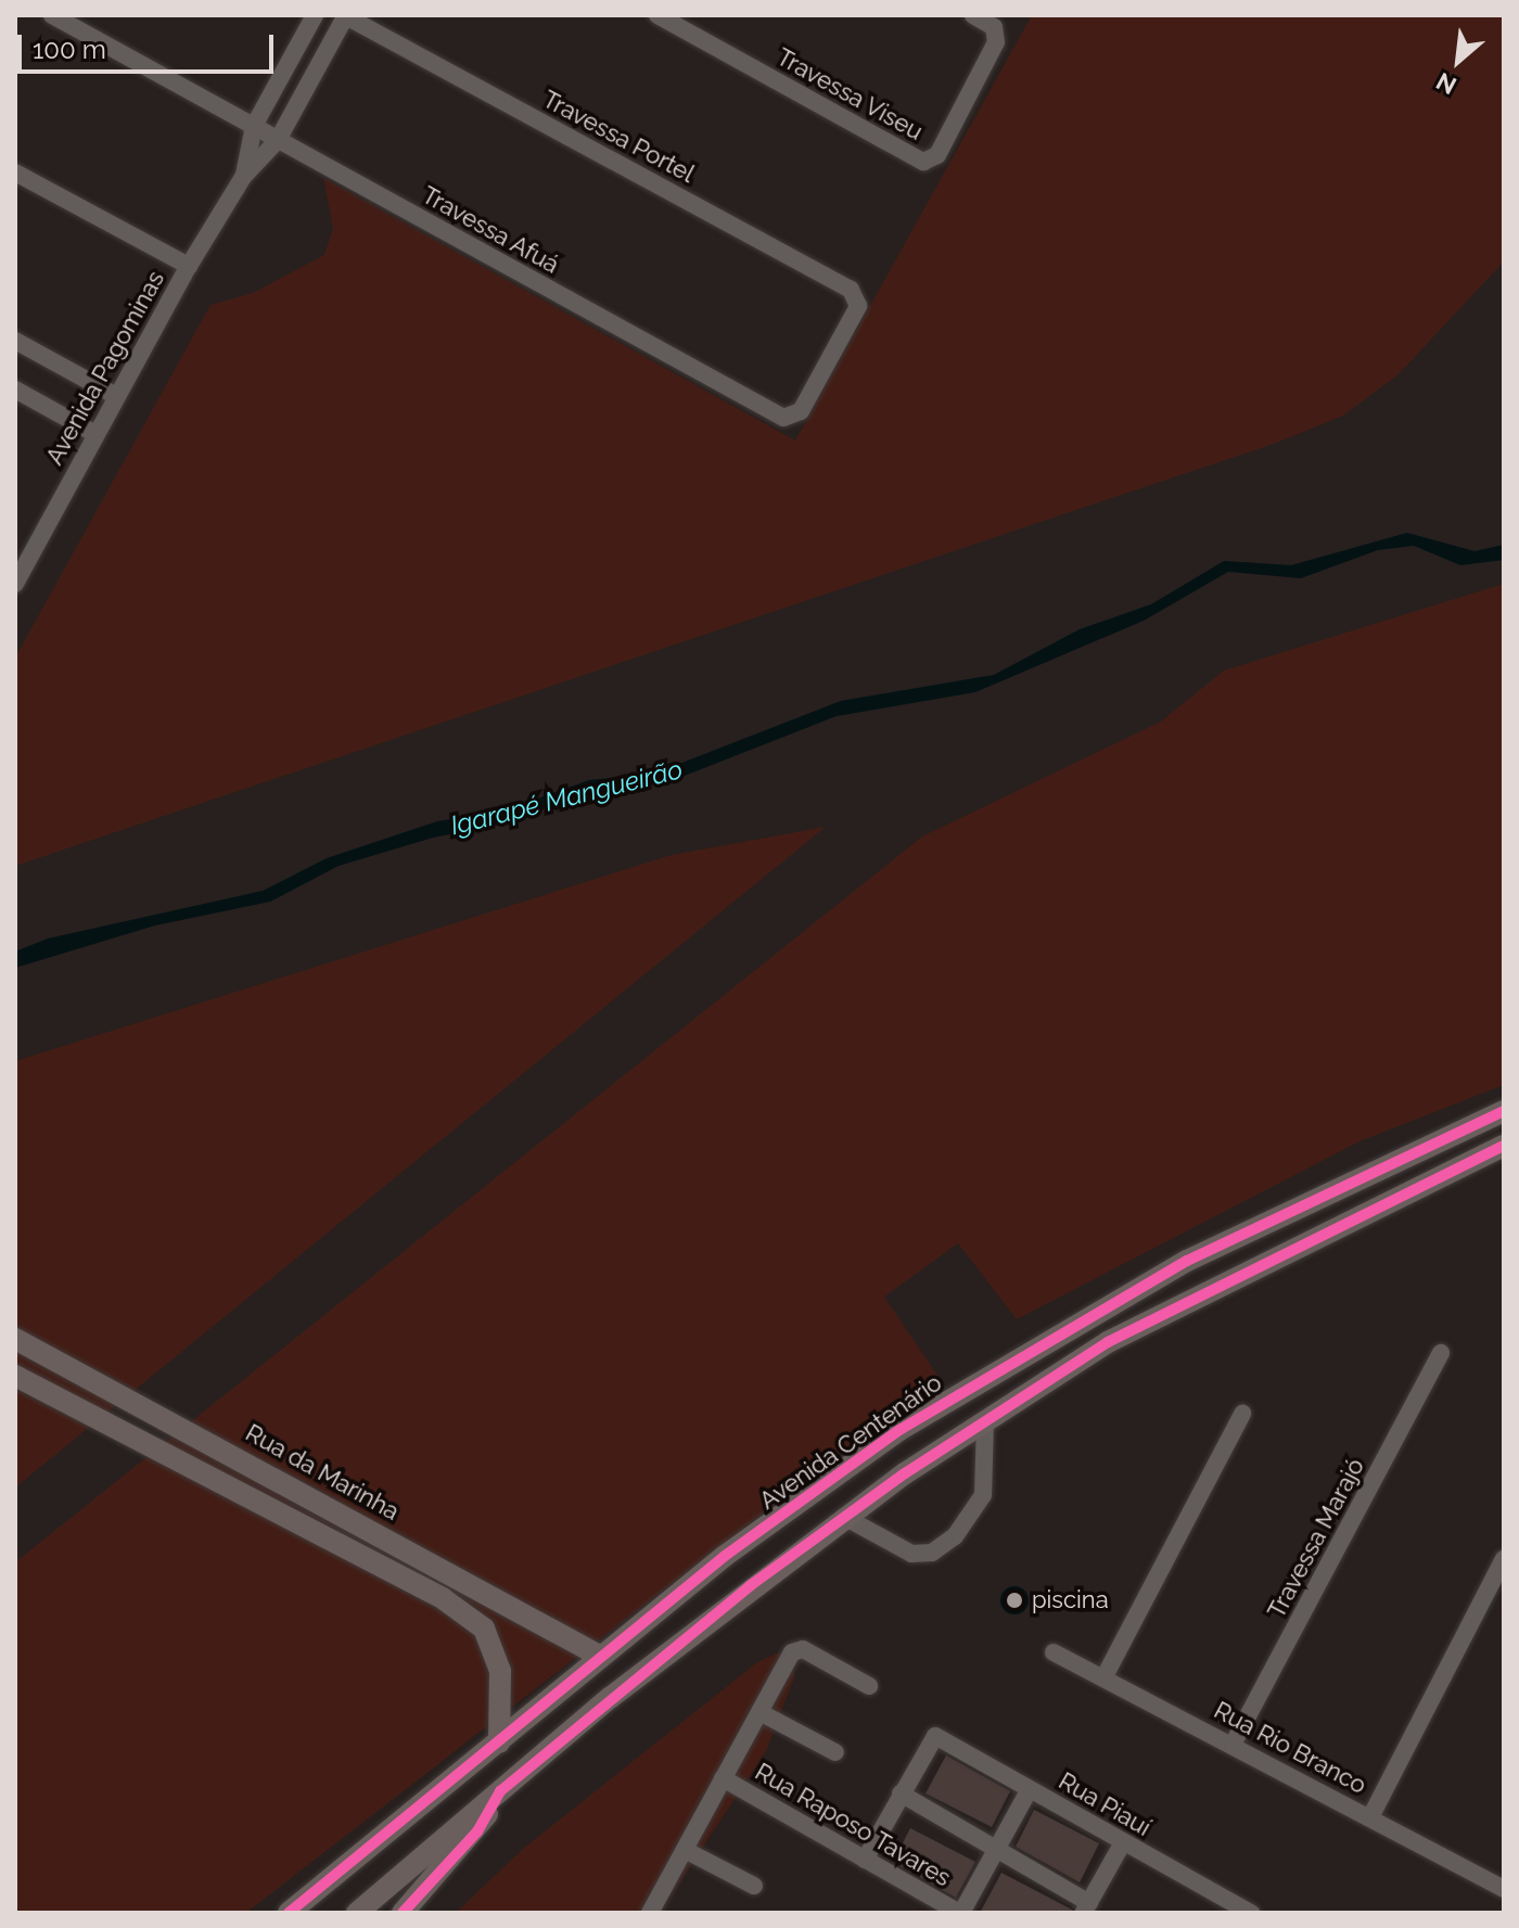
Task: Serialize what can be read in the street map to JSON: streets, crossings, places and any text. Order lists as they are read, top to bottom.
{
  "streets": {
    "main road": ["Avenida Centenário", "Rua da Marinha"],
    "street": [
      "Travessa Viseu",
      "Travessa Portel",
      "Travessa Afuá",
      "Avenida Pagominas",
      "Travessa Marajó",
      "Rua Rio Branco",
      "Rua Piauí",
      "Rua Raposo Tavares"
    ]
  },
  "crossings": [
    ["Travessa Portel", "Travessa Afuá"],
    ["Travessa Portel", "Avenida Pagominas"],
    ["Travessa Afuá", "Avenida Pagominas"],
    ["Avenida Centenário", "Rua da Marinha"],
    ["Travessa Marajó", "Rua Rio Branco"]
  ],
  "water": ["Igarapé Mangueirão"],
  "places": ["piscina"],
  "scale_bar": "100 m",
  "north": "bottom left"
}
